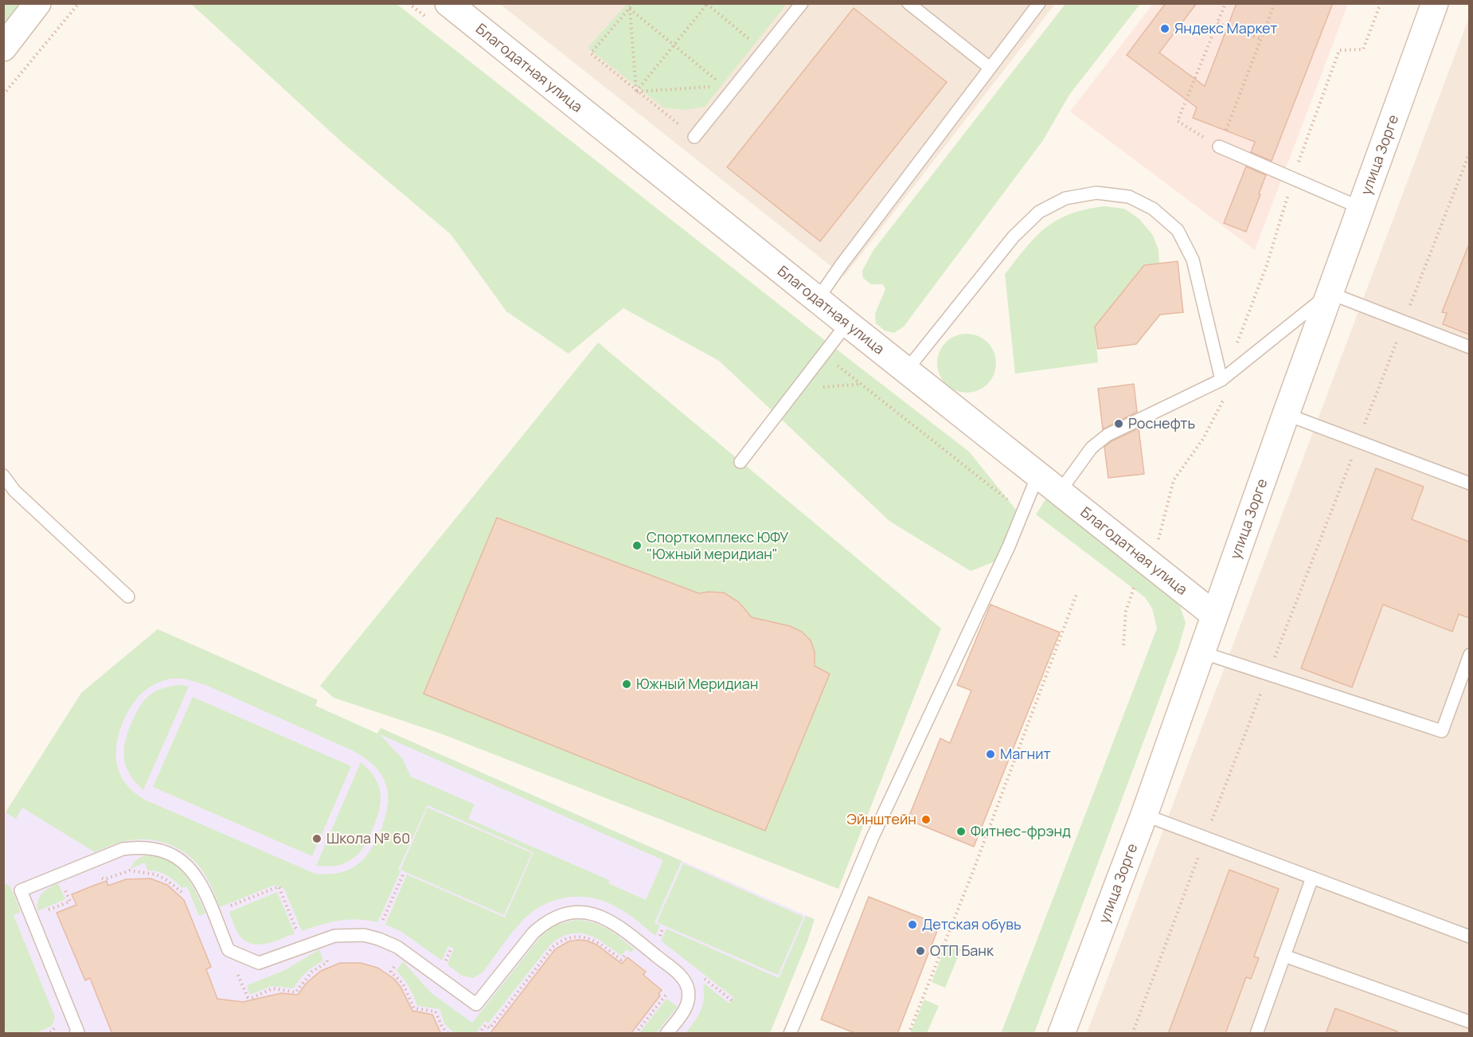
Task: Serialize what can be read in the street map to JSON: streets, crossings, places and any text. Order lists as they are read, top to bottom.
{
  "streets": {
    "main road": ["Благодатная улица", "улица Зорге"]
  },
  "crossings": [
    ["Благодатная улица", "улица Зорге"]
  ],
  "places": [
    "Яндекс Маркет",
    "Роснефть",
    "Спорткомплекс ЮФУ \"Южный меридиан\"",
    "Южный Меридиан",
    "Магнит",
    "Эйнштейн",
    "Фитнес-фрэнд",
    "Школа № 60",
    "Детская обувь",
    "ОТП Банк"
  ]
}
